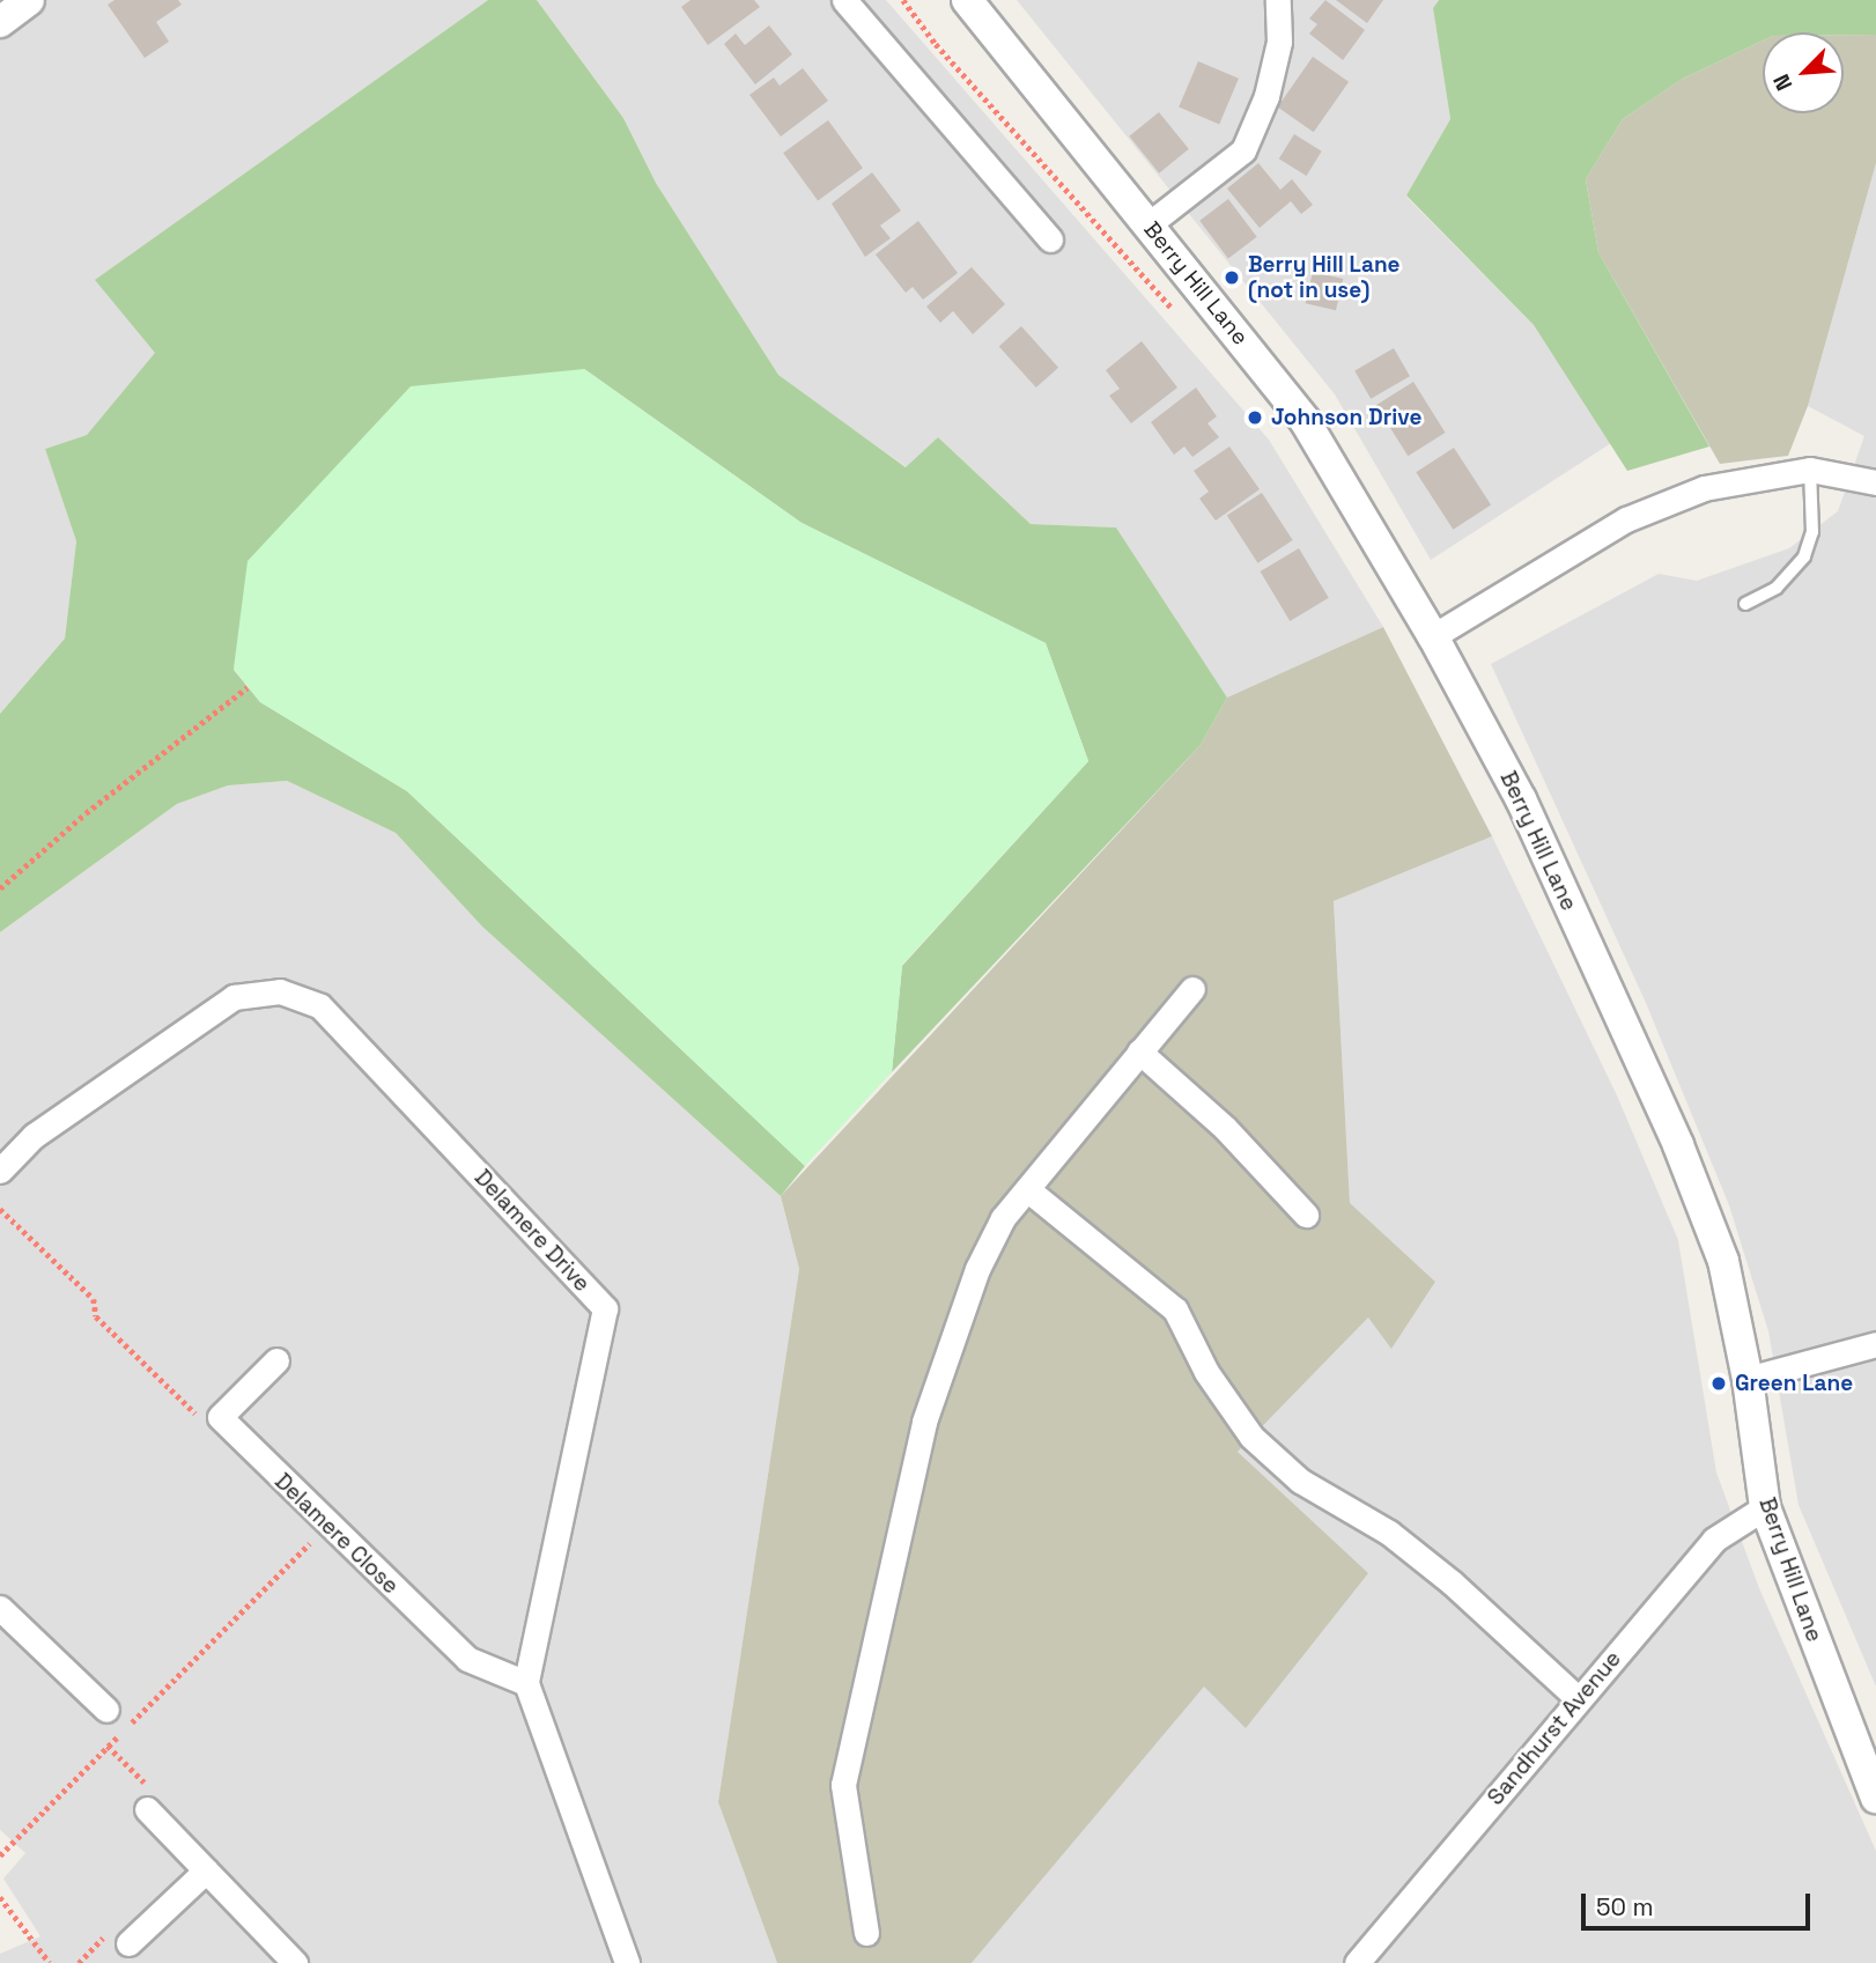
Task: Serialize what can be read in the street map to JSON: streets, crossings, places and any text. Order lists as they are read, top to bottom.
{
  "streets": {
    "street": [
      "Berry Hill Lane",
      "Delamere Drive",
      "Delamere Close",
      "Sandhurst Avenue"
    ]
  },
  "crossings": [
    ["Berry Hill Lane", "Sandhurst Avenue"],
    ["Delamere Drive", "Delamere Close"]
  ],
  "places": ["Berry Hill Lane (not in use)", "Johnson Drive", "Green Lane"],
  "scale_bar": "50 m",
  "north": "bottom left"
}
